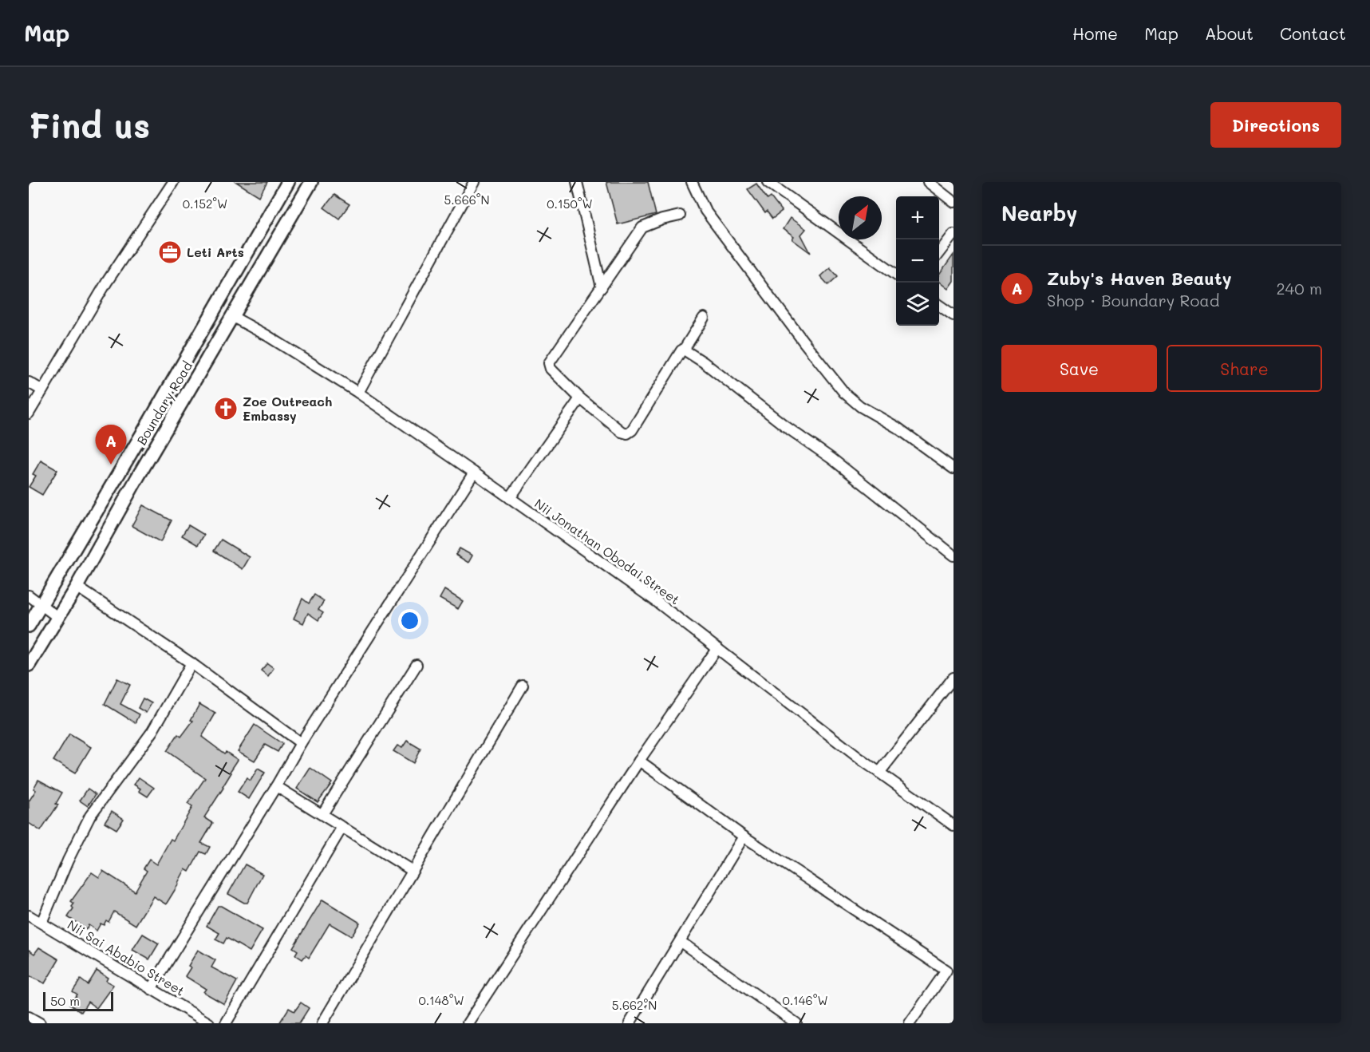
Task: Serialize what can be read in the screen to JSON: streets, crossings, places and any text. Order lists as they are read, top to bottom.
{
  "streets": {
    "main road": ["Boundary Road"],
    "street": ["Nii Jonathan Obodai Street", "Nii Sai Ababio Street"]
  },
  "crossings": [
    ["Boundary Road", "Nii Jonathan Obodai Street"]
  ],
  "places": {
    "office": ["Leti Arts"],
    "church": ["Zoe Outreach Embassy"]
  },
  "scale_bar": "50 m",
  "north": "top right",
  "page": {
    "header": "Map",
    "nav": [
      "Home",
      "Map",
      "About",
      "Contact"
    ],
    "buttons": [
      "Directions",
      ["Save", "Share"]
    ],
    "title": "Find us",
    "heading": "Nearby",
    "map_buttons": ["+", "−"],
    "list": [
      {
        "mark": "A",
        "name": "Zuby's Haven Beauty",
        "note": "Shop · Boundary Road",
        "value": "240 m"
      }
    ],
    "pins": "A",
    "scale": "50 m"
  },
  "coordinates": [
    "5.666°N",
    "0.152°W",
    "0.150°W",
    "0.148°W",
    "0.146°W",
    "5.662°N"
  ]
}
